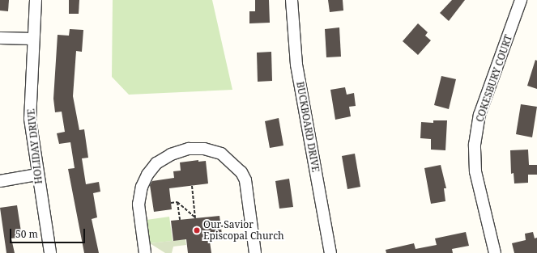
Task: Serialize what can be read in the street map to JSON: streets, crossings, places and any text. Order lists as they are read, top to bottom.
{
  "streets": {
    "street": ["COKESBURY COURT", "BUCKBOARD DRIVE", "HOLIDAY DRIVE"]
  },
  "places": ["Our Savior Episcopal Church"],
  "scale_bar": "50 m"
}
